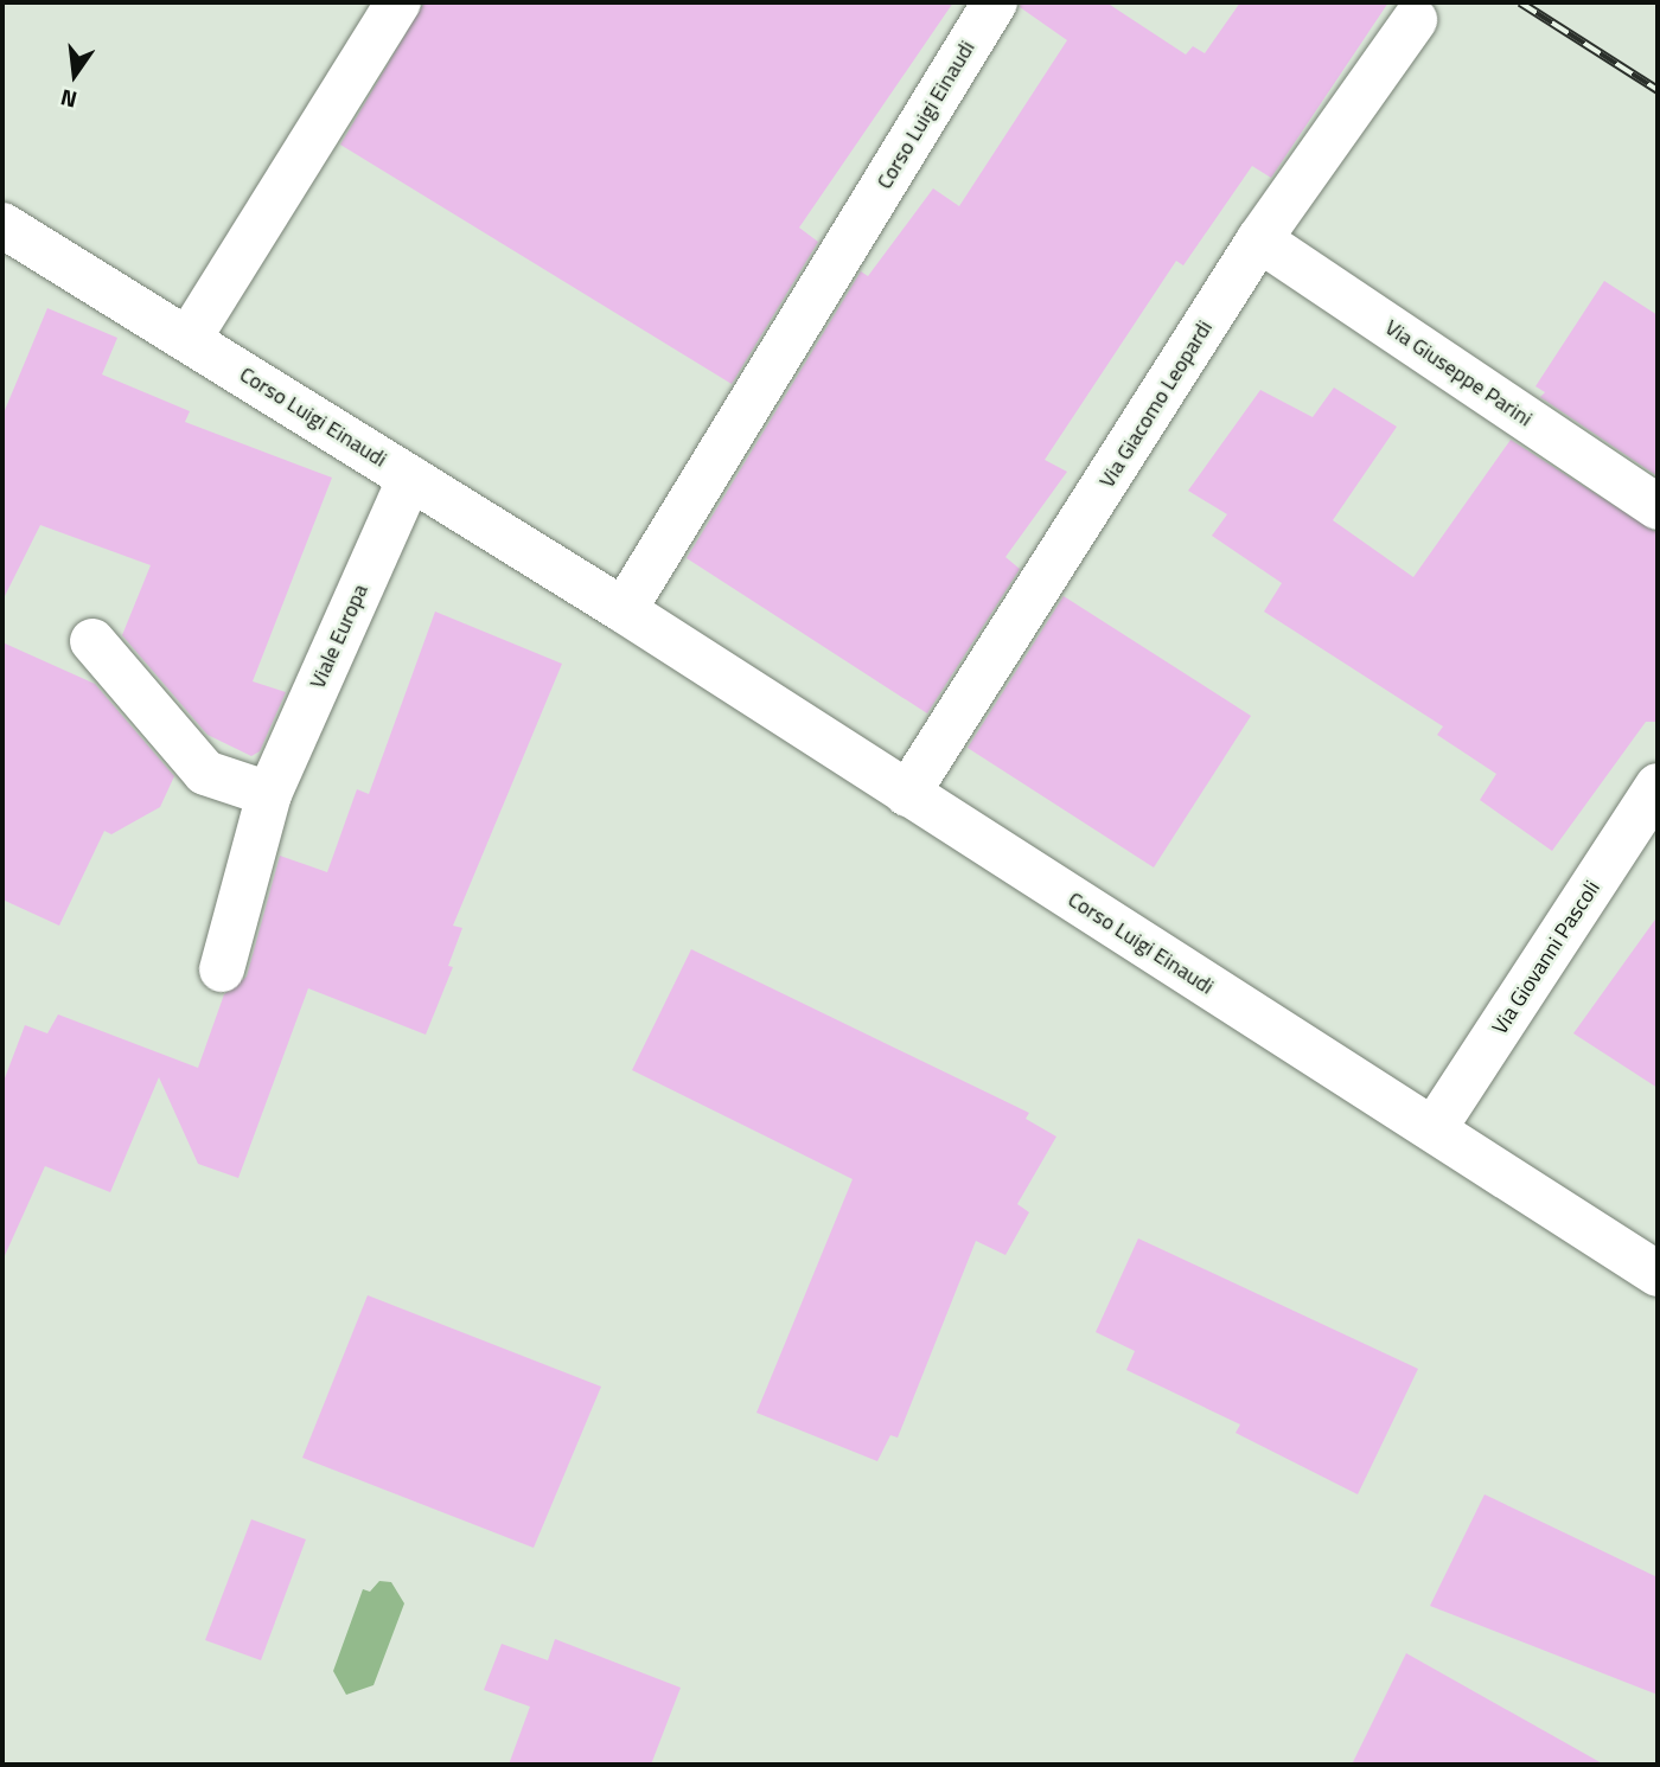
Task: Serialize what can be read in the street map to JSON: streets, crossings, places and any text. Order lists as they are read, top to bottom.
{
  "streets": {
    "street": [
      "Corso Luigi Einaudi",
      "Via Giuseppe Parini",
      "Via Giacomo Leopardi",
      "Viale Europa",
      "Via Giovanni Pascoli"
    ]
  },
  "crossings": [
    ["Corso Luigi Einaudi", "Via Giacomo Leopardi"],
    ["Corso Luigi Einaudi", "Viale Europa"],
    ["Corso Luigi Einaudi", "Via Giovanni Pascoli"],
    ["Via Giuseppe Parini", "Via Giacomo Leopardi"]
  ],
  "north": "bottom"
}
